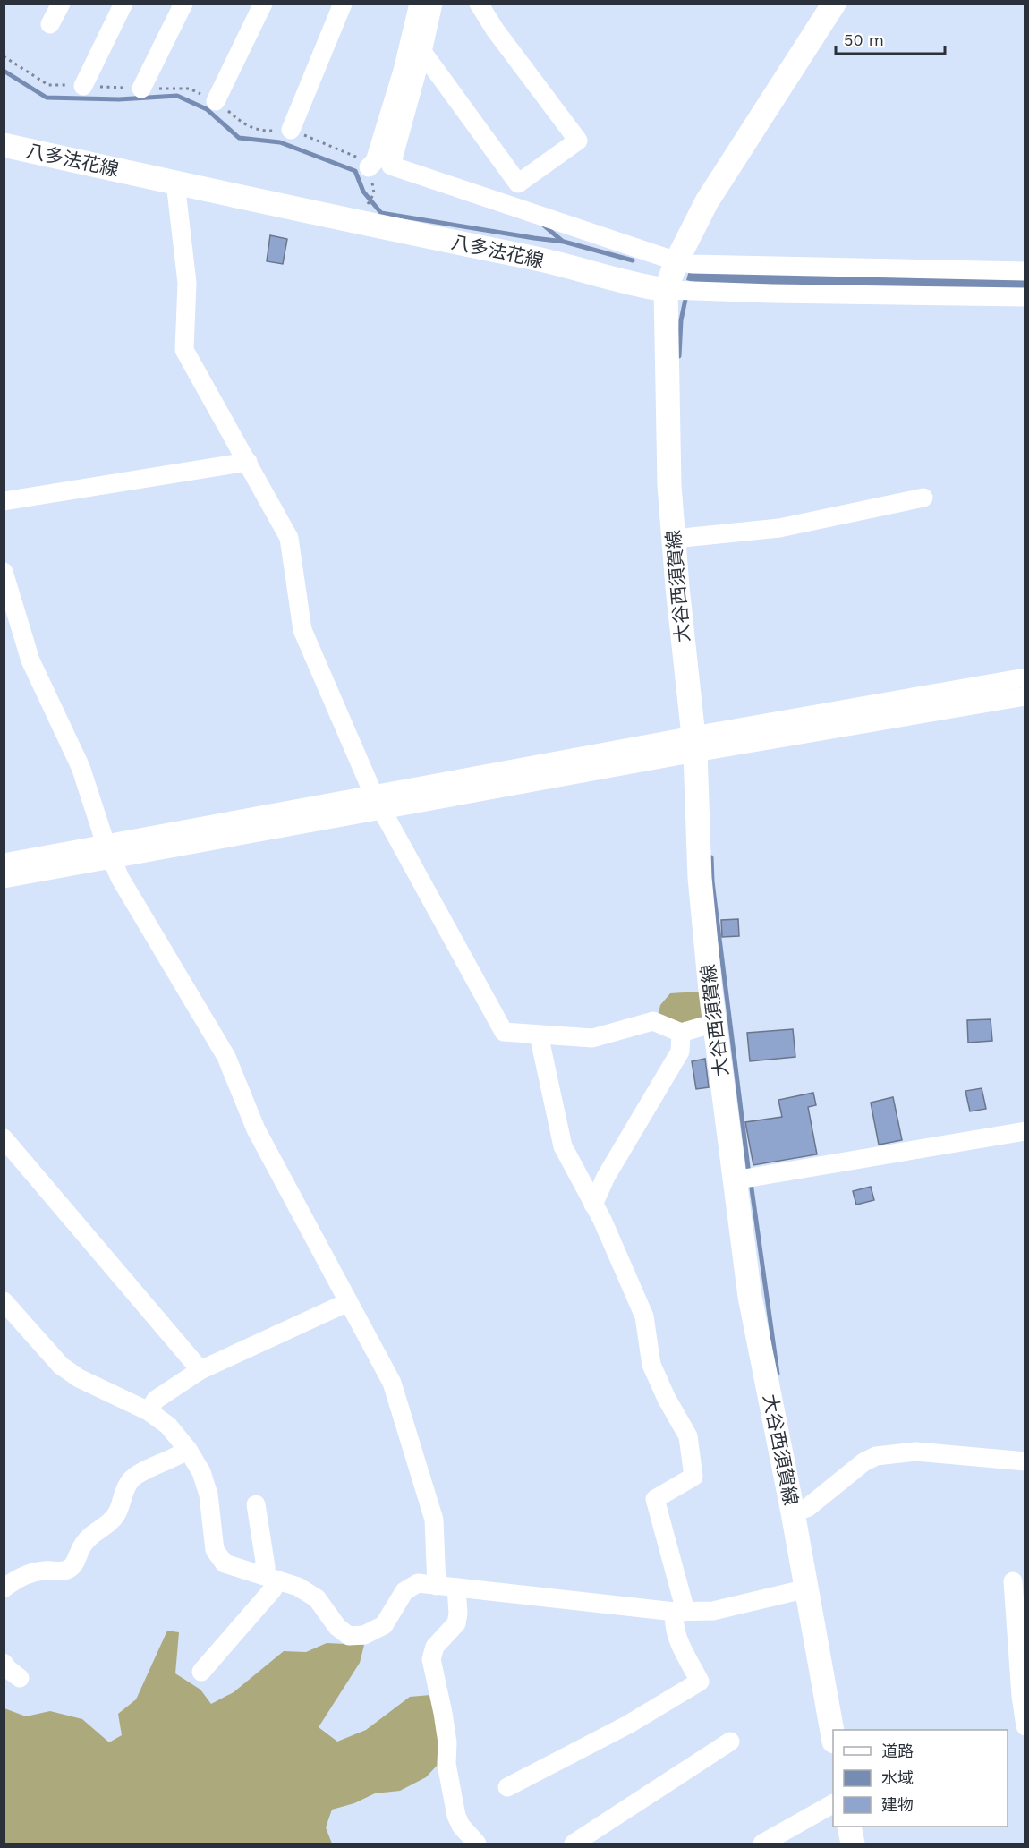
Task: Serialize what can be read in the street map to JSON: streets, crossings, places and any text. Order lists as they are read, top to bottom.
{
  "streets": {
    "main road": ["八多法花線", "大谷西須賀線"]
  },
  "crossings": [
    ["八多法花線", "大谷西須賀線"]
  ],
  "legend": ["道路", "水域", "建物"],
  "scale_bar": "50 m"
}
